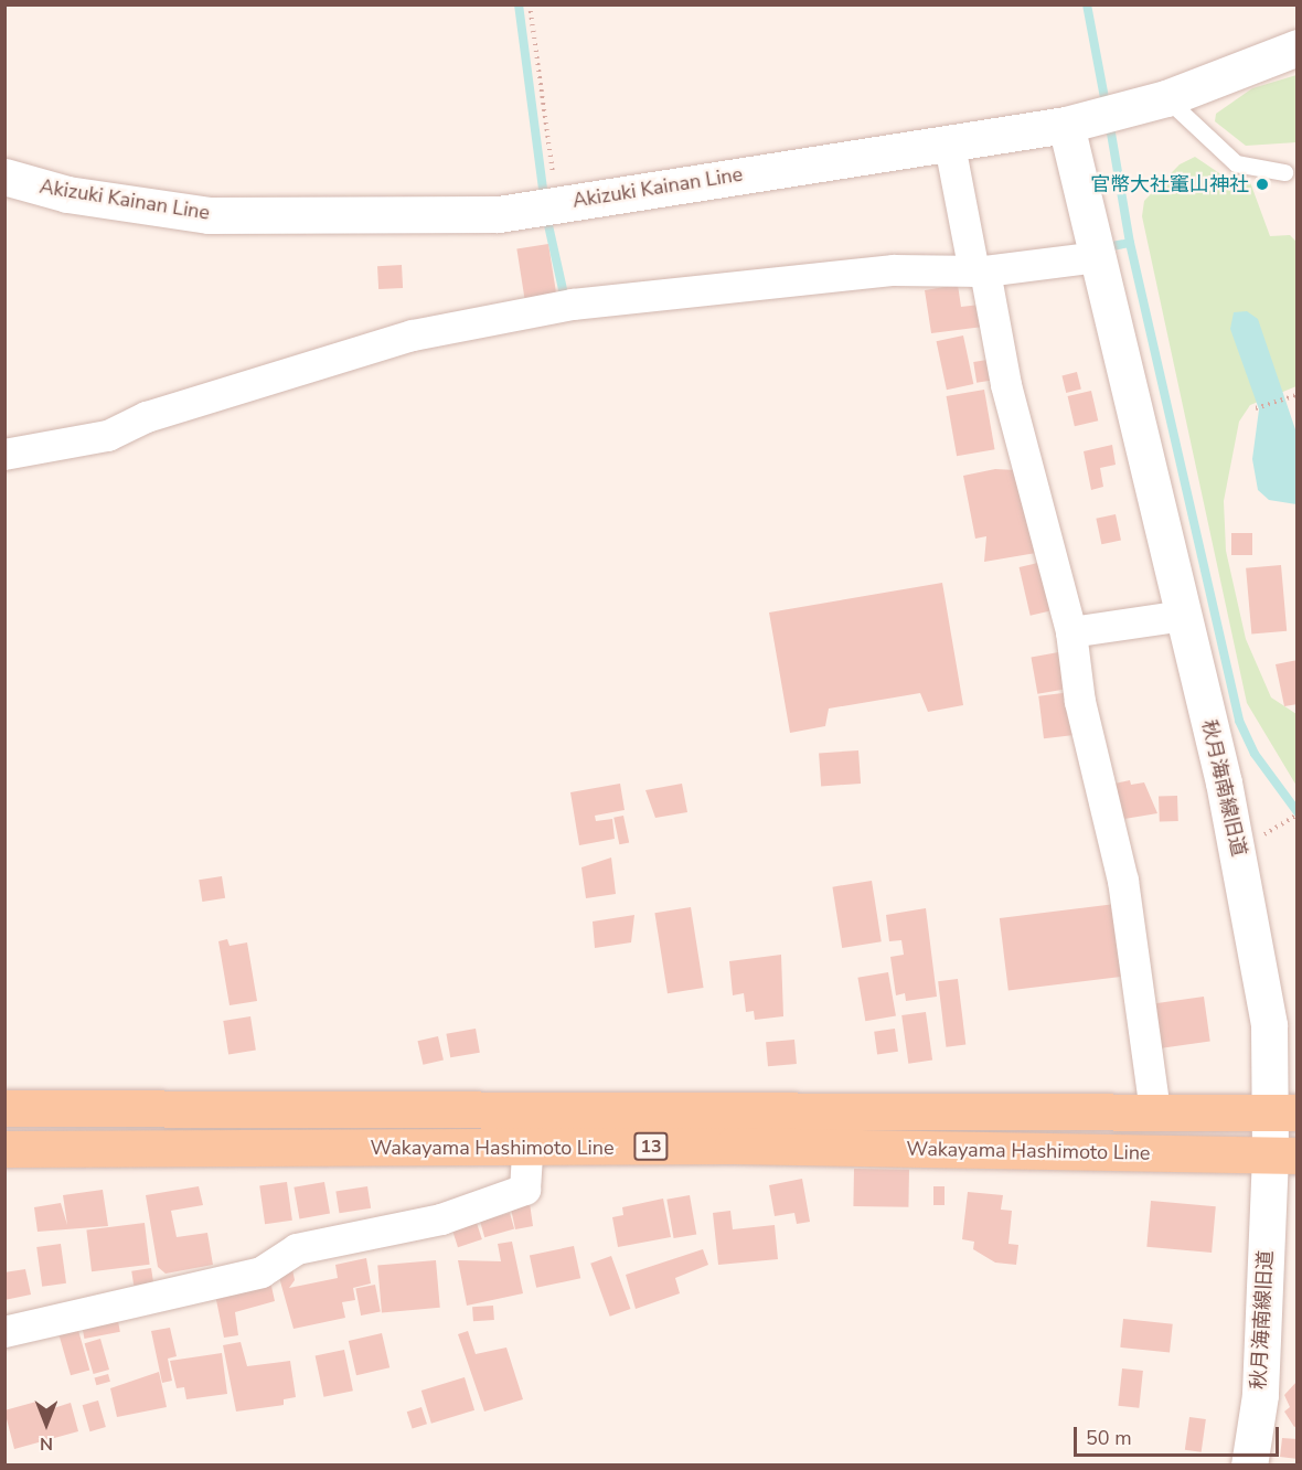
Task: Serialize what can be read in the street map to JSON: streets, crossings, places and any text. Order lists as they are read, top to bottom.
{
  "streets": {
    "main road": ["13", "Wakayama Hashimoto Line"],
    "street": ["Akizuki Kainan Line", "秋月海南線旧道"]
  },
  "crossings": [
    ["Akizuki Kainan Line", "秋月海南線旧道"],
    ["秋月海南線旧道", "Wakayama Hashimoto Line"]
  ],
  "places": ["官幣大社竃山神社"],
  "scale_bar": "50 m",
  "north": "bottom"
}
